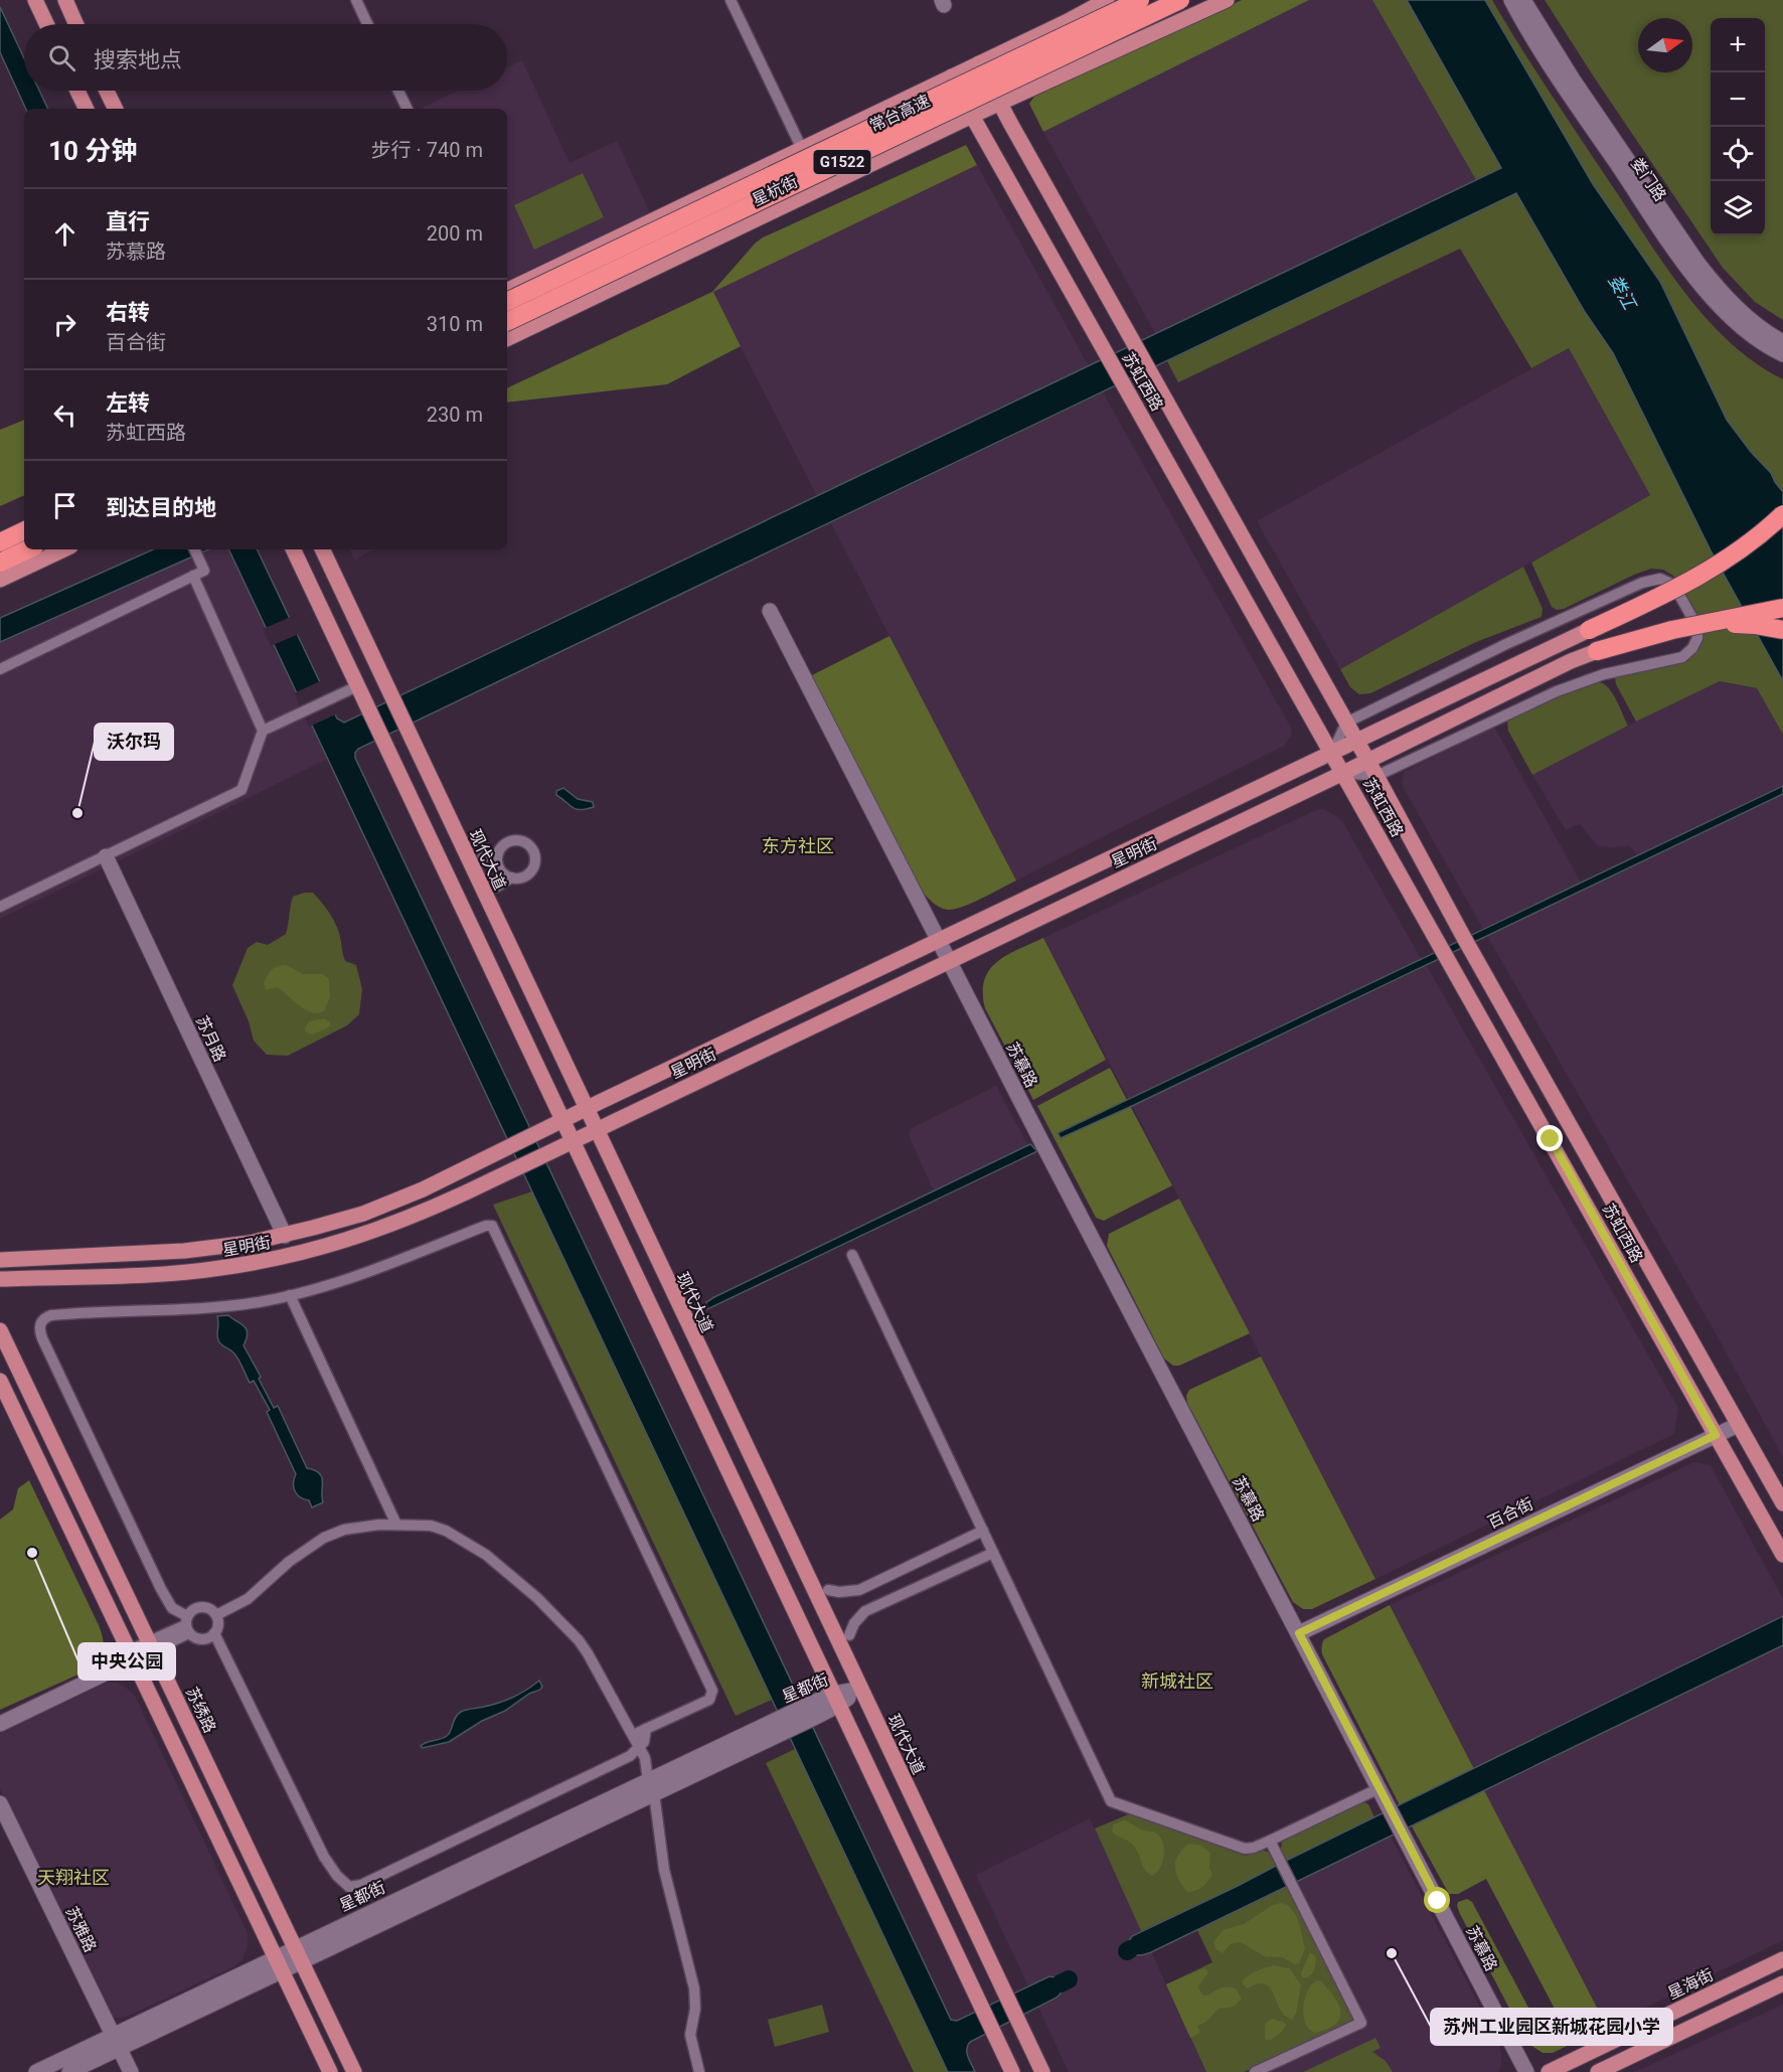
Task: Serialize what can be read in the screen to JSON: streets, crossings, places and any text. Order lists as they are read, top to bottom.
{
  "streets": {
    "highway": ["常台高速", "G1522"],
    "main road": [
      "娄门路",
      "星杭街",
      "苏虹西路",
      "星明街",
      "现代大道",
      "苏月路",
      "苏慕路",
      "百合街",
      "星都街",
      "苏绣路",
      "苏雅路",
      "星海街"
    ]
  },
  "crossings": [
    ["星杭街", "苏虹西路"],
    ["苏虹西路", "星明街"],
    ["苏虹西路", "百合街"],
    ["星明街", "现代大道"],
    ["星明街", "苏月路"],
    ["星明街", "苏慕路"],
    ["现代大道", "星都街"],
    ["苏慕路", "百合街"],
    ["星都街", "苏绣路"],
    ["星都街", "苏雅路"]
  ],
  "districts": ["东方社区", "新城社区", "天翔社区"],
  "water": ["娄江"],
  "places": ["沃尔玛", "中央公园", "苏州工业园区新城花园小学"],
  "north": "right",
  "page": {
    "map_buttons": ["+", "−"],
    "search": "搜索地点",
    "heading": ["10 分钟", "步行 · 740 m"],
    "list": [
      ["直行", "苏慕路", "200 m"],
      ["右转", "百合街", "310 m"],
      ["左转", "苏虹西路", "230 m"],
      "到达目的地"
    ]
  }
}
